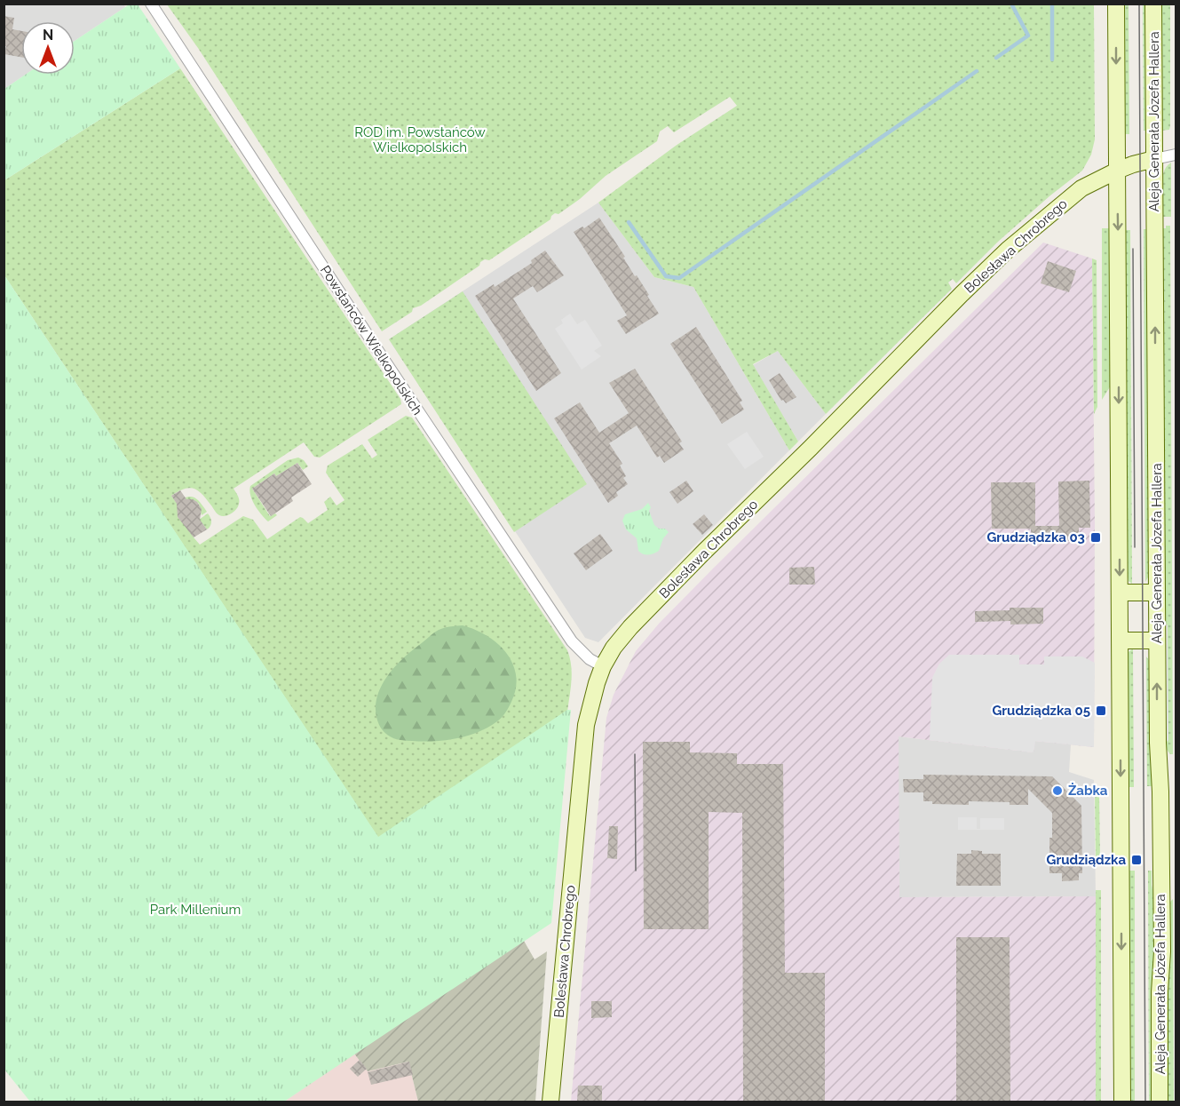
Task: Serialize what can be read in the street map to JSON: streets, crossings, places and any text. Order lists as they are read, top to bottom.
{
  "streets": {
    "main road": ["Aleja Generała Józefa Hallera", "Bolesława Chrobrego"],
    "street": ["Powstańców Wielkopolskich"]
  },
  "crossings": [
    ["Aleja Generała Józefa Hallera", "Bolesława Chrobrego"],
    ["Bolesława Chrobrego", "Powstańców Wielkopolskich"]
  ],
  "parks": ["ROD im. Powstańców Wielkopolskich", "Park Millenium"],
  "places": {
    "transit": ["Grudziądzka 03", "Grudziądzka 05", "Grudziądzka"],
    "other": ["Żabka"]
  },
  "north": "top"
}
